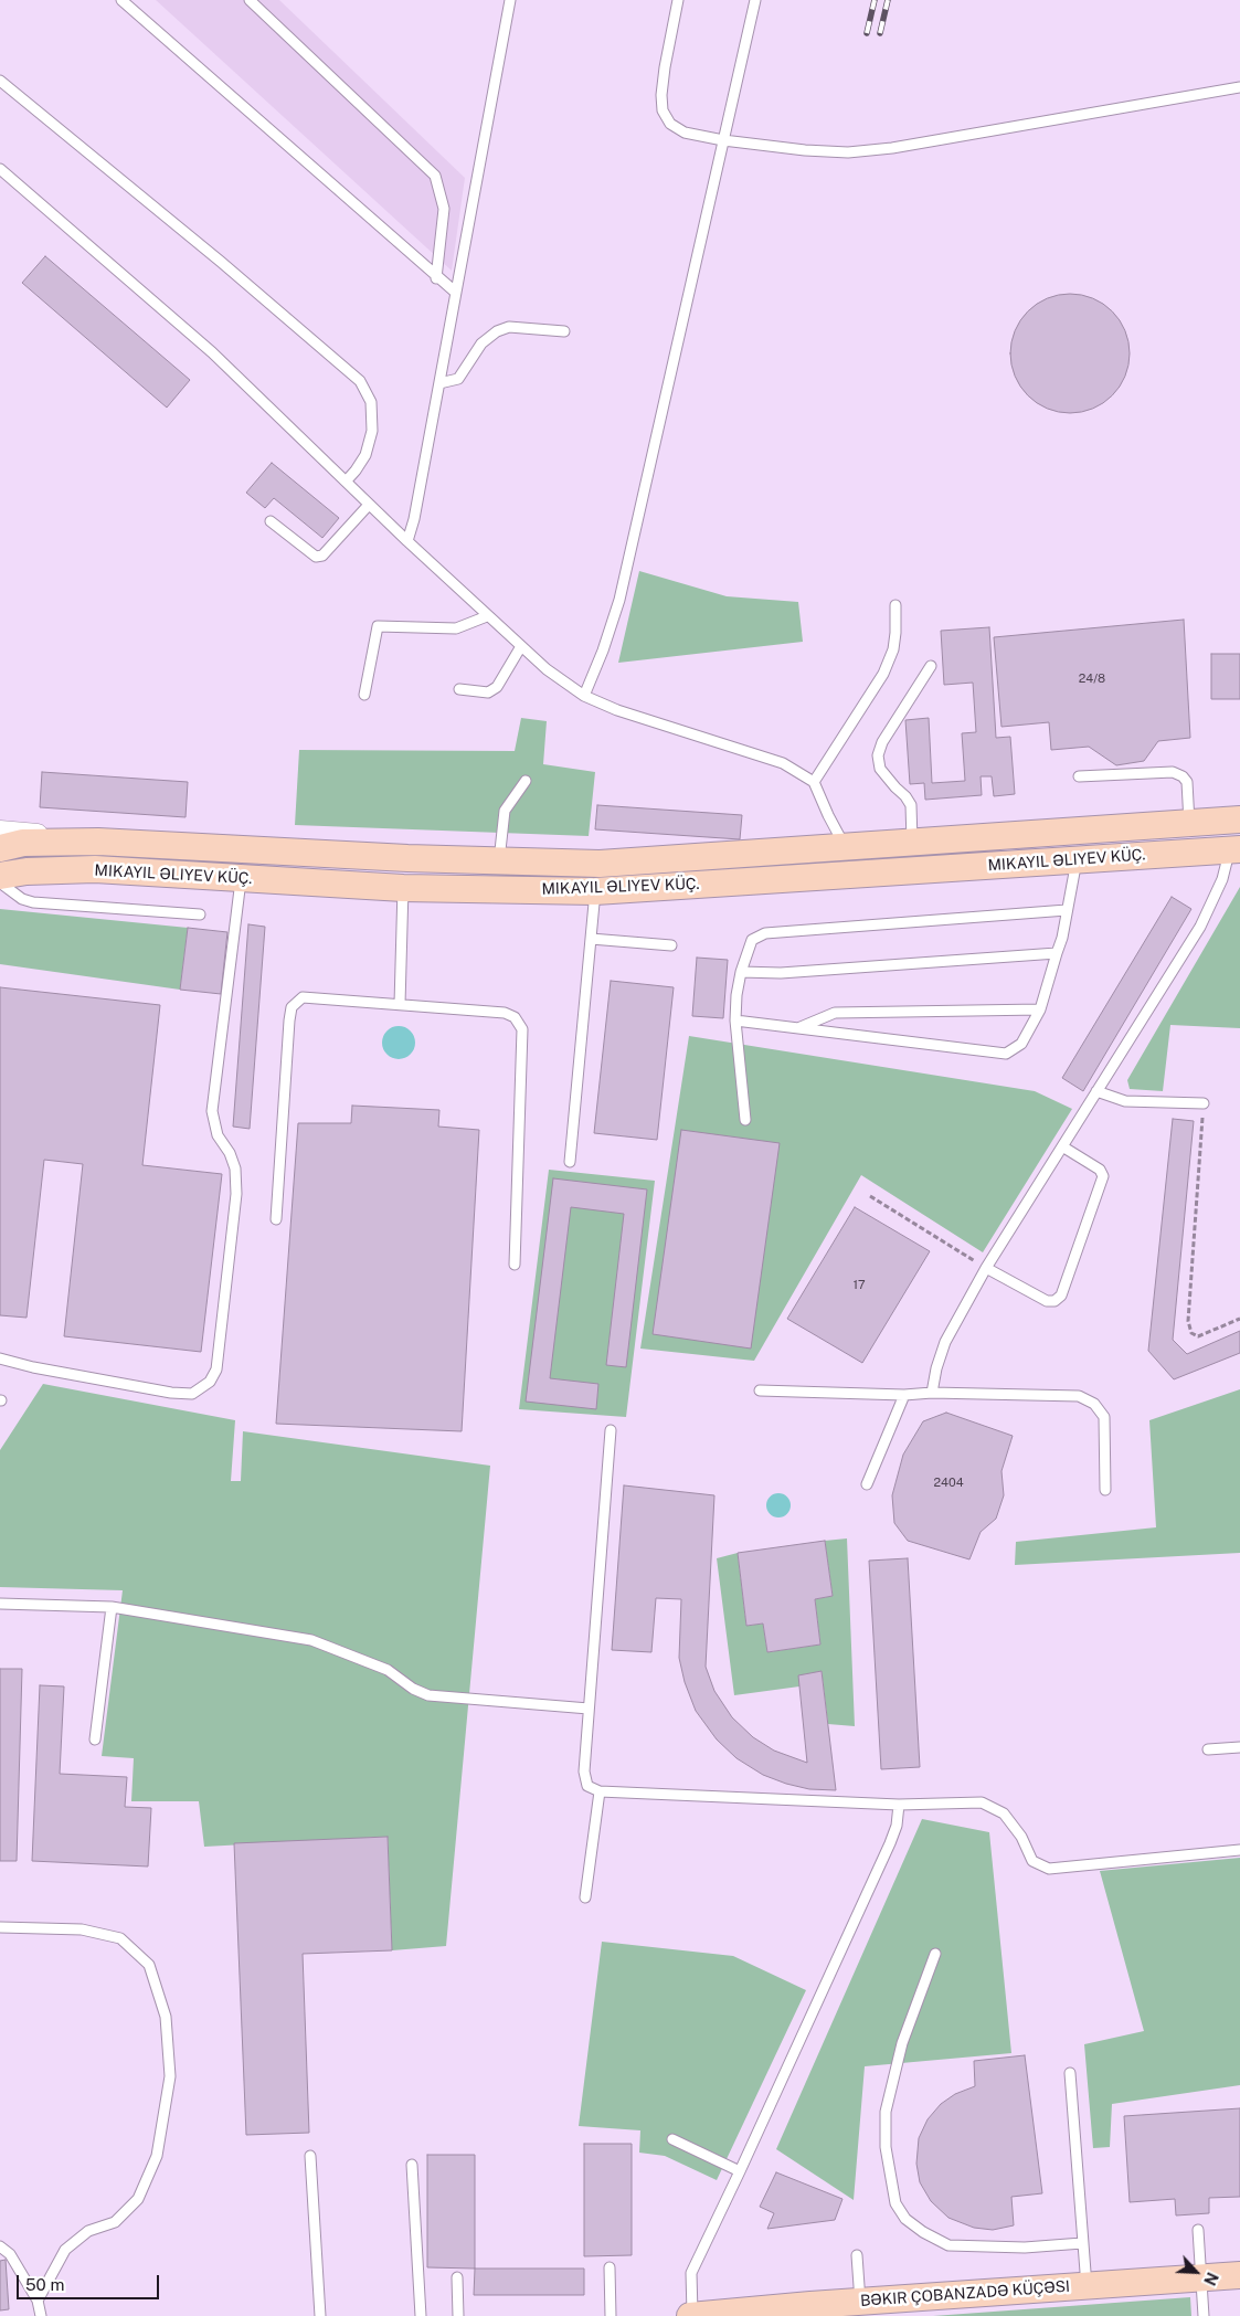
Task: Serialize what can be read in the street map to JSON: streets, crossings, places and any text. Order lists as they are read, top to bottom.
{
  "streets": {
    "main road": ["BƏKIR ÇOBANZADƏ KÜÇƏSI"]
  },
  "house_numbers": ["24/8", "17", "2404"],
  "scale_bar": "50 m",
  "north": "bottom right"
}
